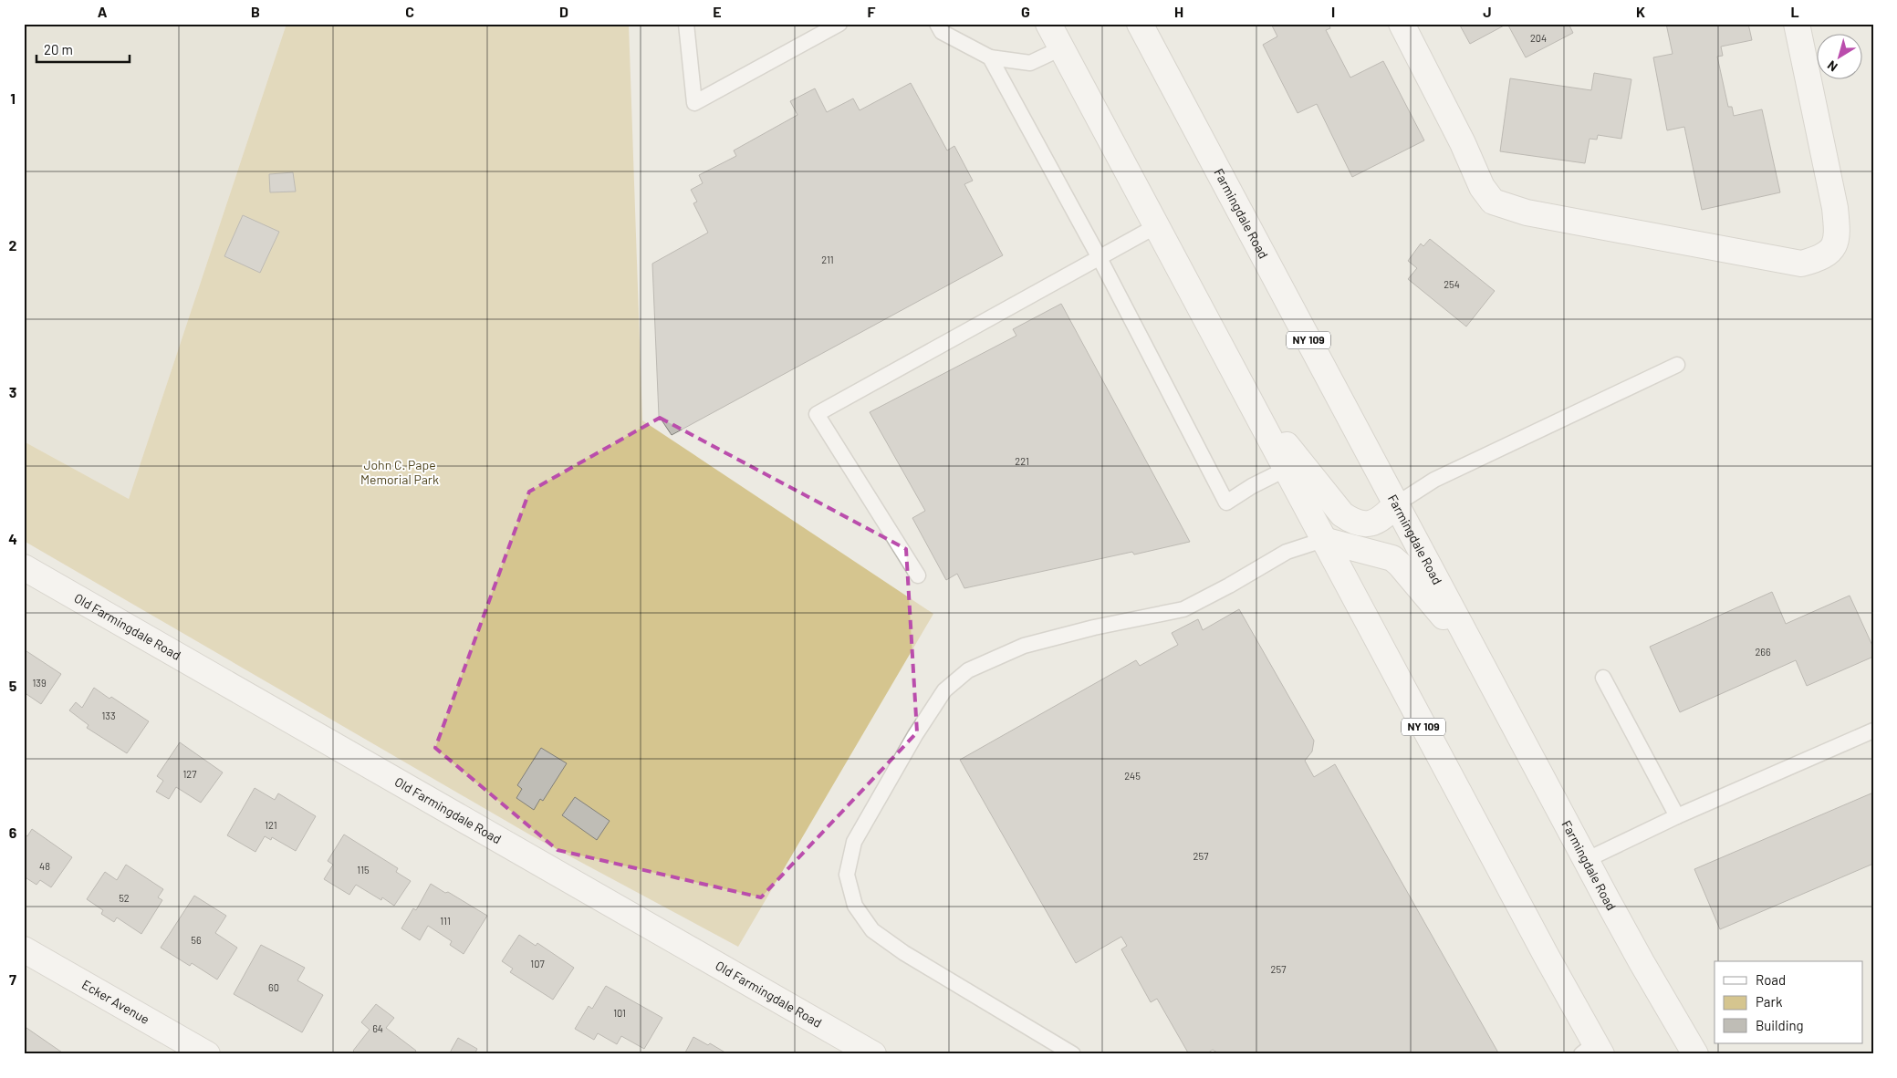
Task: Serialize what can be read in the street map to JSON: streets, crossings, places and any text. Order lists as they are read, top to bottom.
{
  "streets": {
    "main road": [
      "Farmingdale Road",
      "NY 109",
      "Old Farmingdale Road",
      "Ecker Avenue"
    ]
  },
  "parks": ["John C. Pape Memorial Park"],
  "house_numbers": [
    "204",
    "211",
    "254",
    "221",
    "266",
    "139",
    "133",
    "127",
    "245",
    "121",
    "257",
    "48",
    "115",
    "52",
    "111",
    "56",
    "107",
    "257",
    "60",
    "101",
    "64"
  ],
  "legend": ["Road", "Park", "Building"],
  "scale_bar": "20 m",
  "north": "bottom left",
  "grid": {
    "columns": [
      "A",
      "B",
      "C",
      "D",
      "E",
      "F",
      "G",
      "H",
      "I",
      "J",
      "K",
      "L"
    ],
    "rows": [
      "1",
      "2",
      "3",
      "4",
      "5",
      "6",
      "7"
    ]
  }
}
